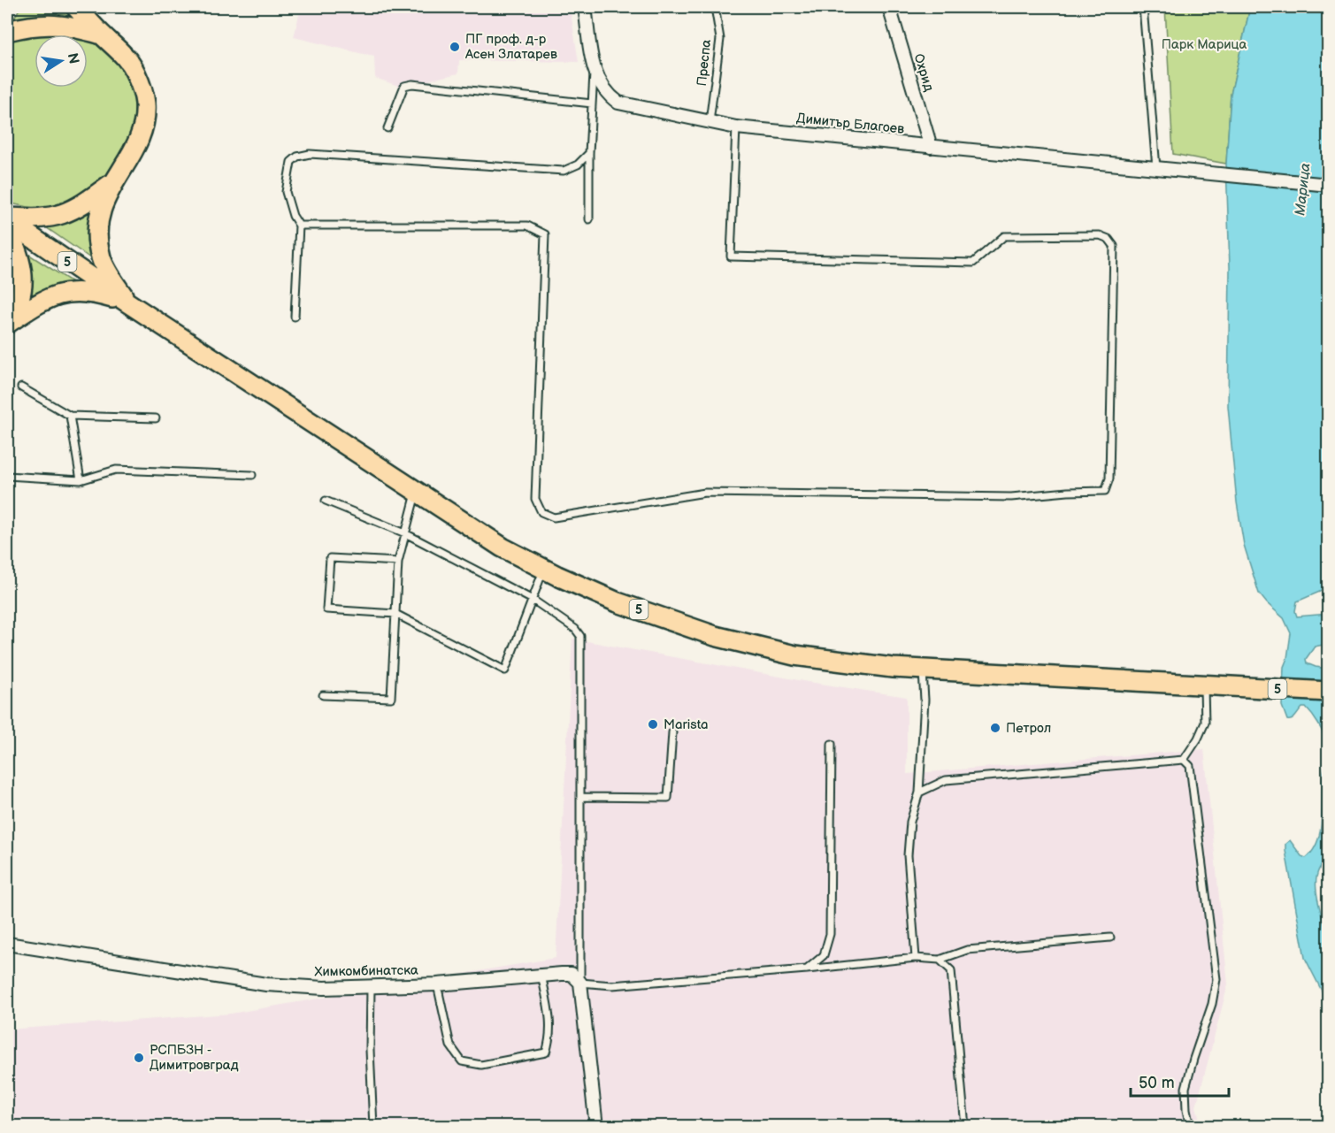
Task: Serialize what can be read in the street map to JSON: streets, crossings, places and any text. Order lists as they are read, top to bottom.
{
  "streets": {
    "main road": ["5"],
    "street": ["Охрид", "Димитър Благоев", "Химкомбинатска"],
    "lane": ["Преспа"]
  },
  "crossings": [
    ["Преспа", "Димитър Благоев"],
    ["Охрид", "Димитър Благоев"]
  ],
  "water": ["Марица"],
  "parks": ["Парк Марица"],
  "places": [
    "ПГ проф. д-р Асен Златарев",
    "Marista",
    "Петрол",
    "РСПБЗН - Димитровград"
  ],
  "scale_bar": "50 m",
  "north": "right"
}
